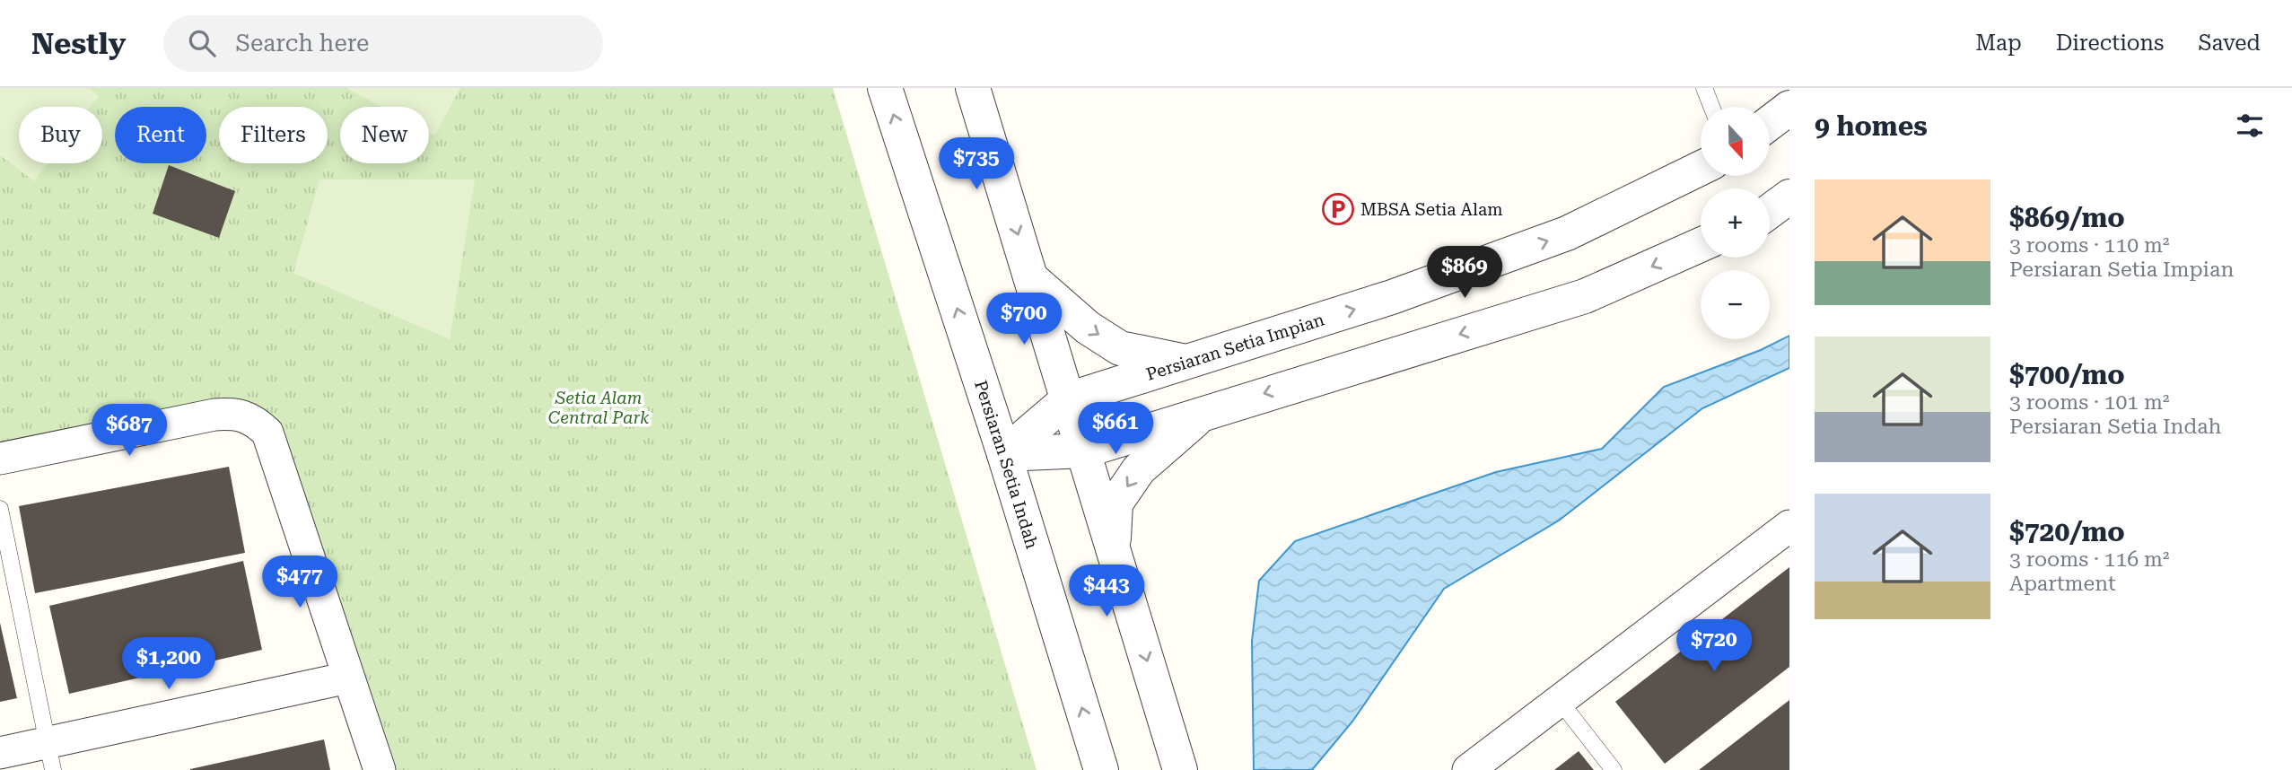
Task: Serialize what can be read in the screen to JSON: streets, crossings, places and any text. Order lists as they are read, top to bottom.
{
  "streets": {
    "street": ["Persiaran Setia Impian", "Persiaran Setia Indah"]
  },
  "crossings": [
    ["Persiaran Setia Impian", "Persiaran Setia Indah"]
  ],
  "parks": ["Setia Alam Central Park"],
  "places": {
    "parking": ["MBSA Setia Alam"]
  },
  "north": "bottom",
  "page": {
    "header": "Nestly",
    "search": "Search here",
    "nav": ["Map", "Directions", "Saved"],
    "heading": "9 homes",
    "map_buttons": ["+", "−"],
    "chip": [
      "Buy",
      "Rent",
      "Filters",
      "New"
    ],
    "price": [
      "$735",
      "$869",
      "$700",
      "$661",
      "$687",
      "$477",
      "$443",
      "$720",
      "$1,200"
    ],
    "list": [
      {
        "name": "$869/mo",
        "note": "3 rooms · 110 m² · Persiaran Setia Impian"
      },
      {
        "name": "$700/mo",
        "note": "3 rooms · 101 m² · Persiaran Setia Indah"
      },
      {
        "name": "$720/mo",
        "note": "3 rooms · 116 m² · Apartment"
      }
    ]
  }
}
